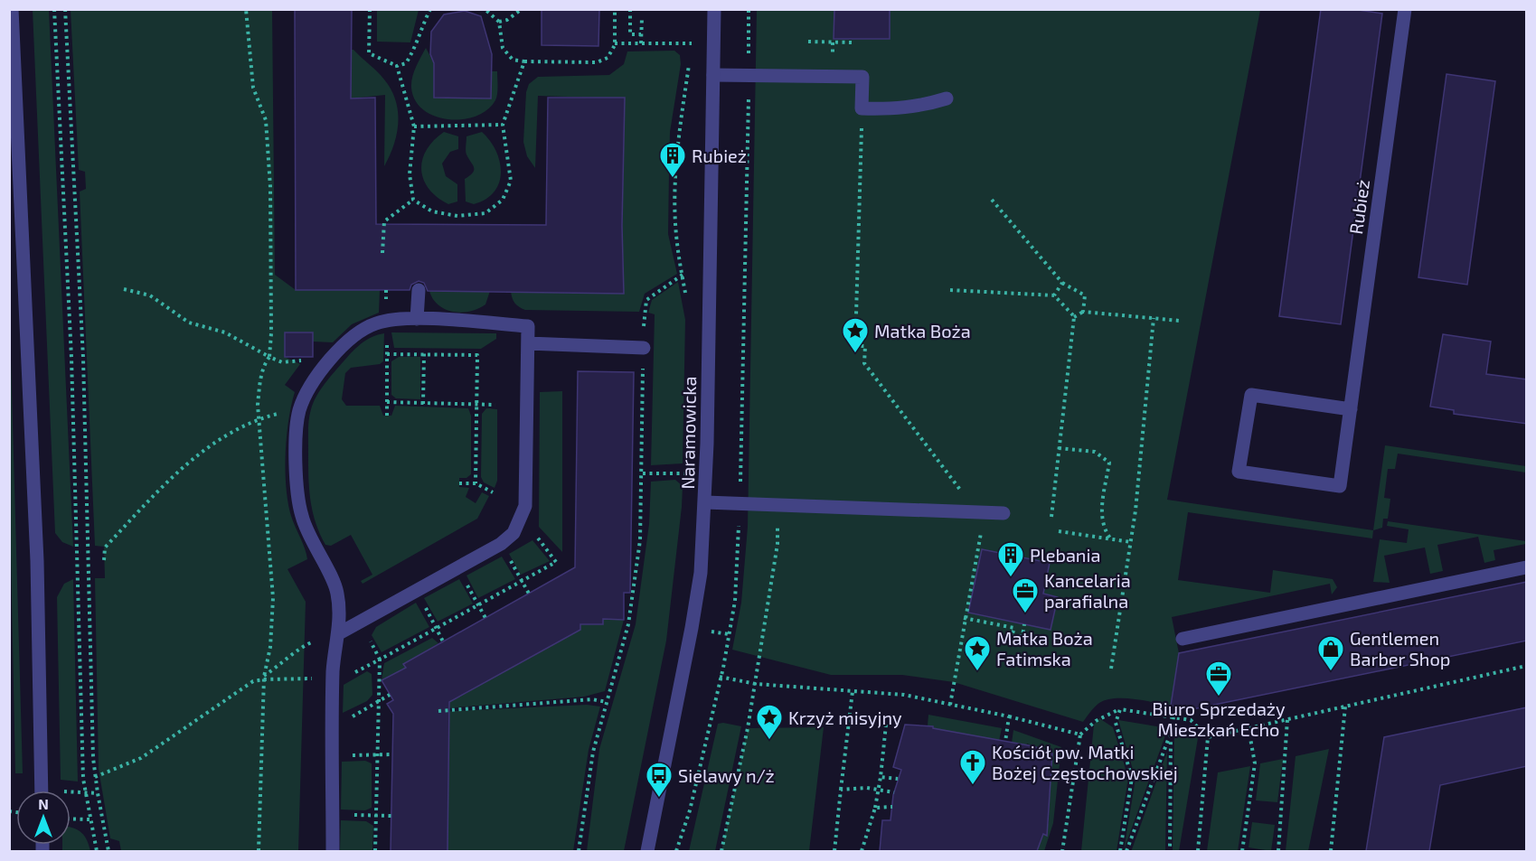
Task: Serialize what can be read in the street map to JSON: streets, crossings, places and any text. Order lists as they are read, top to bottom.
{
  "streets": {
    "street": ["Rubież", "Naramowicka"]
  },
  "places": {
    "building": ["Rubież", "Plebania"],
    "place": ["Matka Boża", "Matka Boża Fatimska", "Krzyż misyjny"],
    "office": ["Kancelaria parafialna", "Biuro Sprzedaży Mieszkań Echo"],
    "shop": ["Gentlemen Barber Shop"],
    "church": ["Kościół pw. Matki Bożej Częstochowskiej"],
    "bus stop": ["Sielawy n/ż"]
  },
  "north": "top"
}
